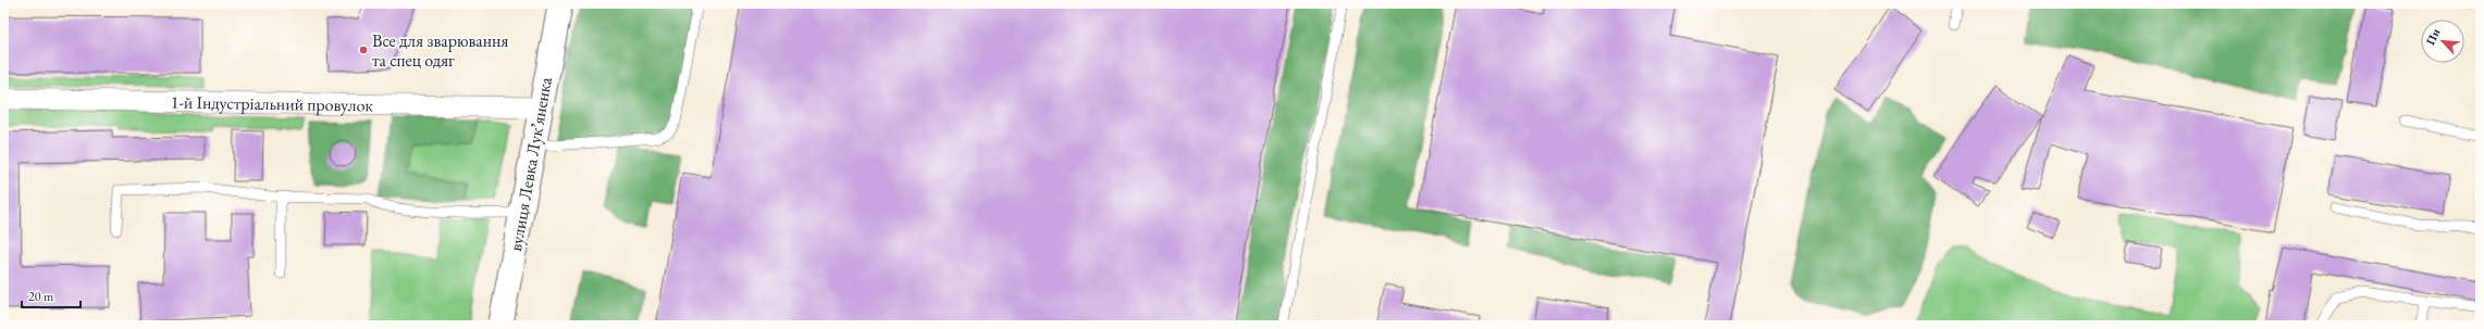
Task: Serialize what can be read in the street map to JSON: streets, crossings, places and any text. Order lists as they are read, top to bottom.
{
  "streets": {
    "main road": ["вулиця Левка Лукʼяненка"],
    "street": ["1-й Індустріальний провулок"]
  },
  "crossings": [
    ["1-й Індустріальний провулок", "вулиця Левка Лукʼяненка"]
  ],
  "places": ["Все для зварювання та спец одяг"],
  "scale_bar": "20 m",
  "north": "top left"
}
